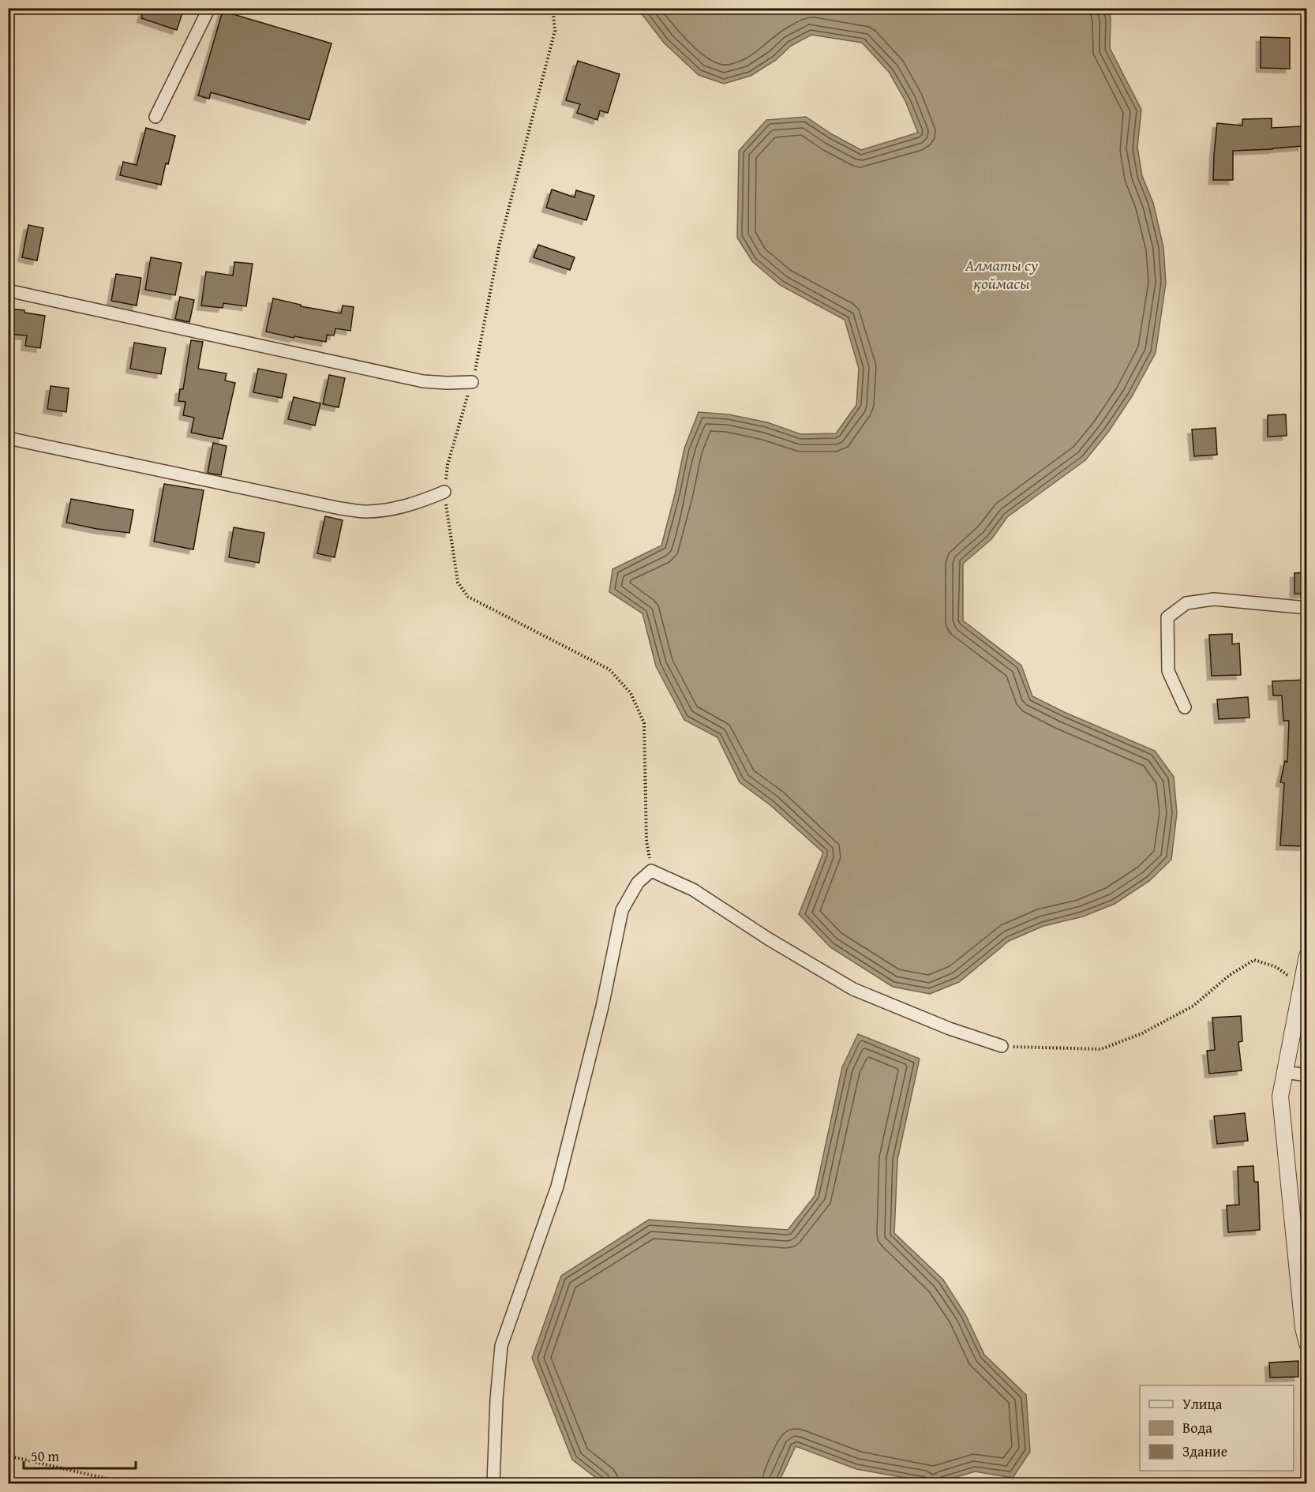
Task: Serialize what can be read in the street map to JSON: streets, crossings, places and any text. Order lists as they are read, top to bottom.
{
  "water": ["Алматы су қоймасы"],
  "legend": ["Улица", "Вода", "Здание"],
  "scale_bar": "50 m"
}
